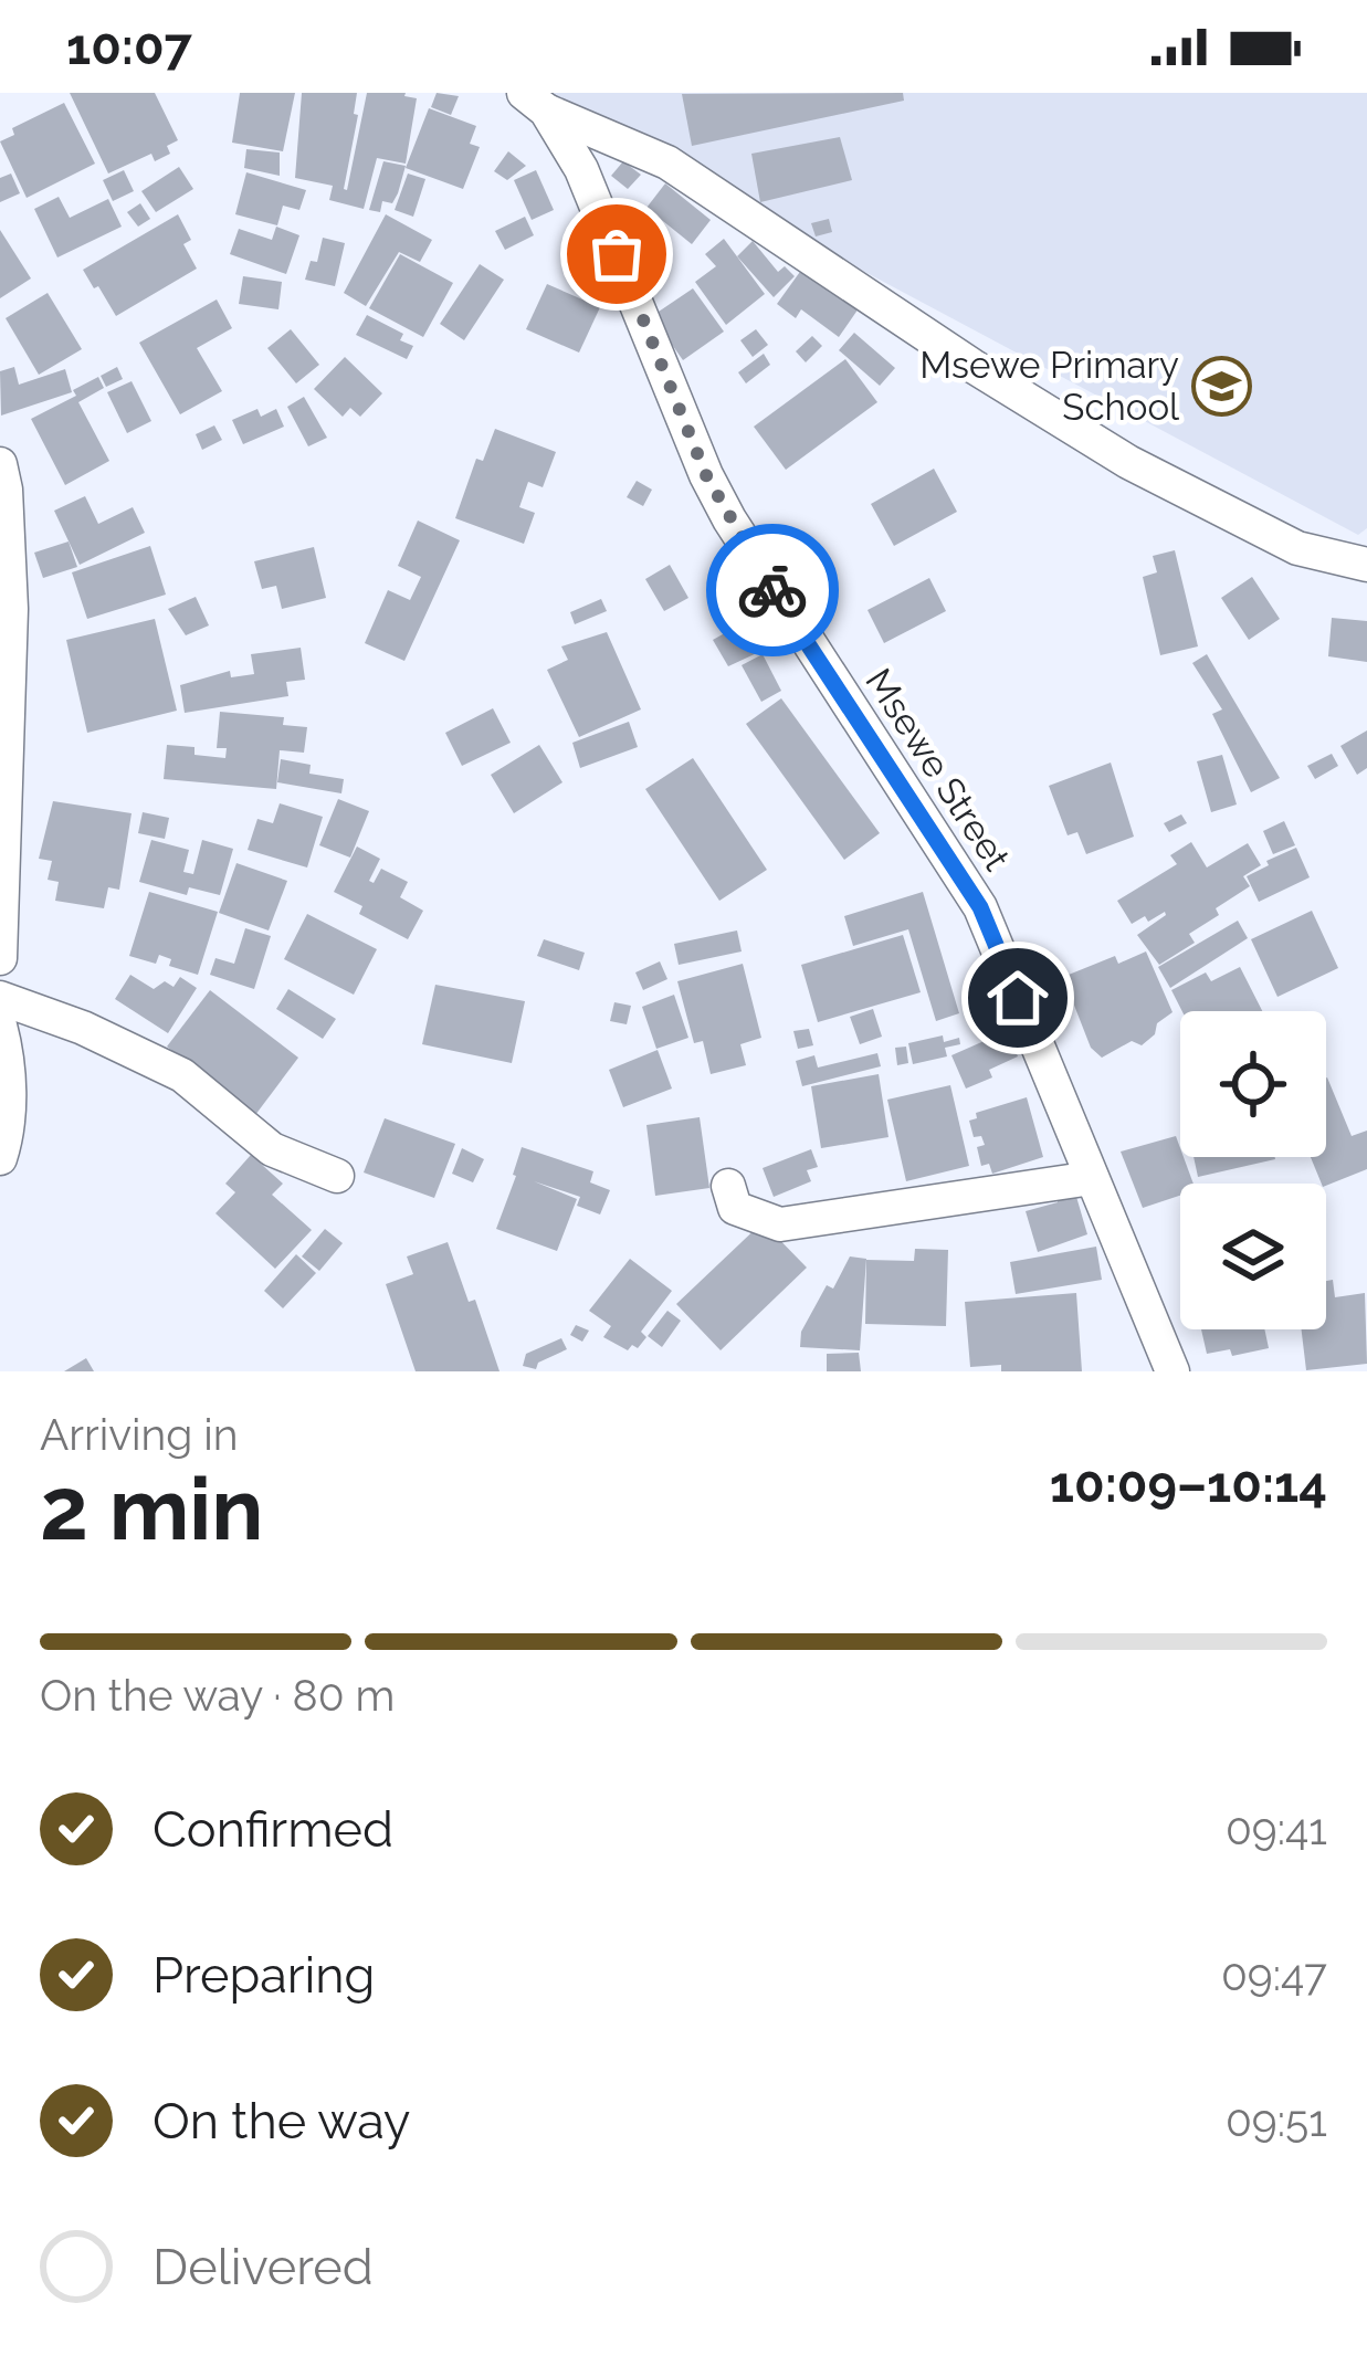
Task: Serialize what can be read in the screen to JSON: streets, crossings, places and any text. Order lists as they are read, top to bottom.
{
  "streets": {
    "street": ["Msewe Street"]
  },
  "places": {
    "school or university": ["Msewe Primary School"]
  },
  "page": {
    "status": "10:07",
    "heading": ["2 min", "Arriving in", "10:09–10:14"],
    "bar": "On the way · 80 m",
    "list": [
      ["Confirmed", "09:41"],
      ["Preparing", "09:47"],
      ["On the way", "09:51"],
      "Delivered"
    ]
  }
}
